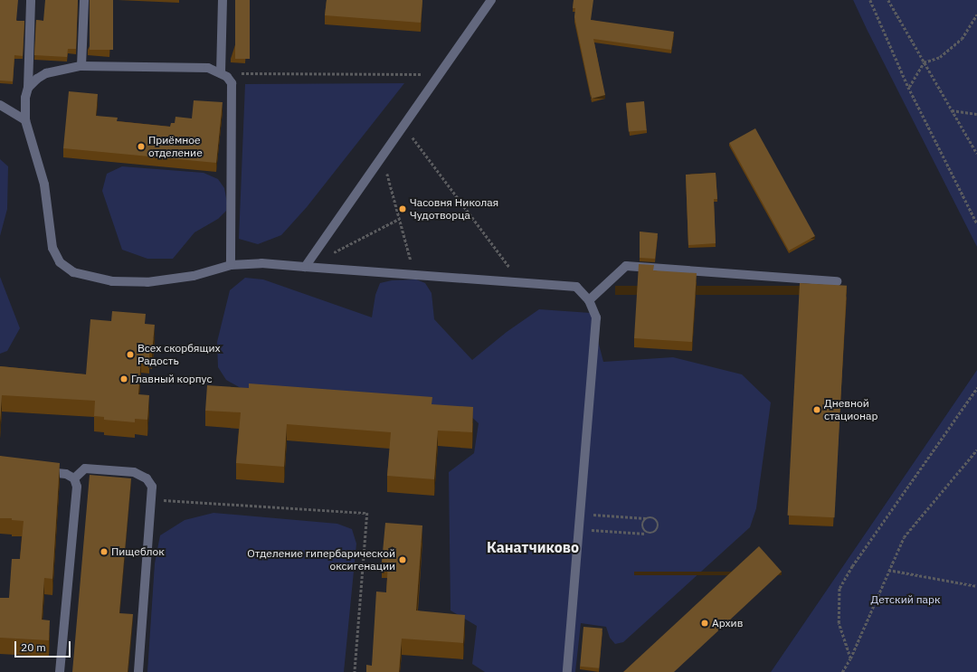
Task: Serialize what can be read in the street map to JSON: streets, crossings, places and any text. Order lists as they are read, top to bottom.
{
  "districts": ["Канатчиково"],
  "parks": ["Детский парк"],
  "places": [
    "Приёмное отделение",
    "Часовня Николая Чудотворца",
    "Всех скорбящих Радость",
    "Главный корпус",
    "Дневной стационар",
    "Пищеблок",
    "Отделение гипербарической оксигенации",
    "Архив"
  ],
  "scale_bar": "20 m"
}
